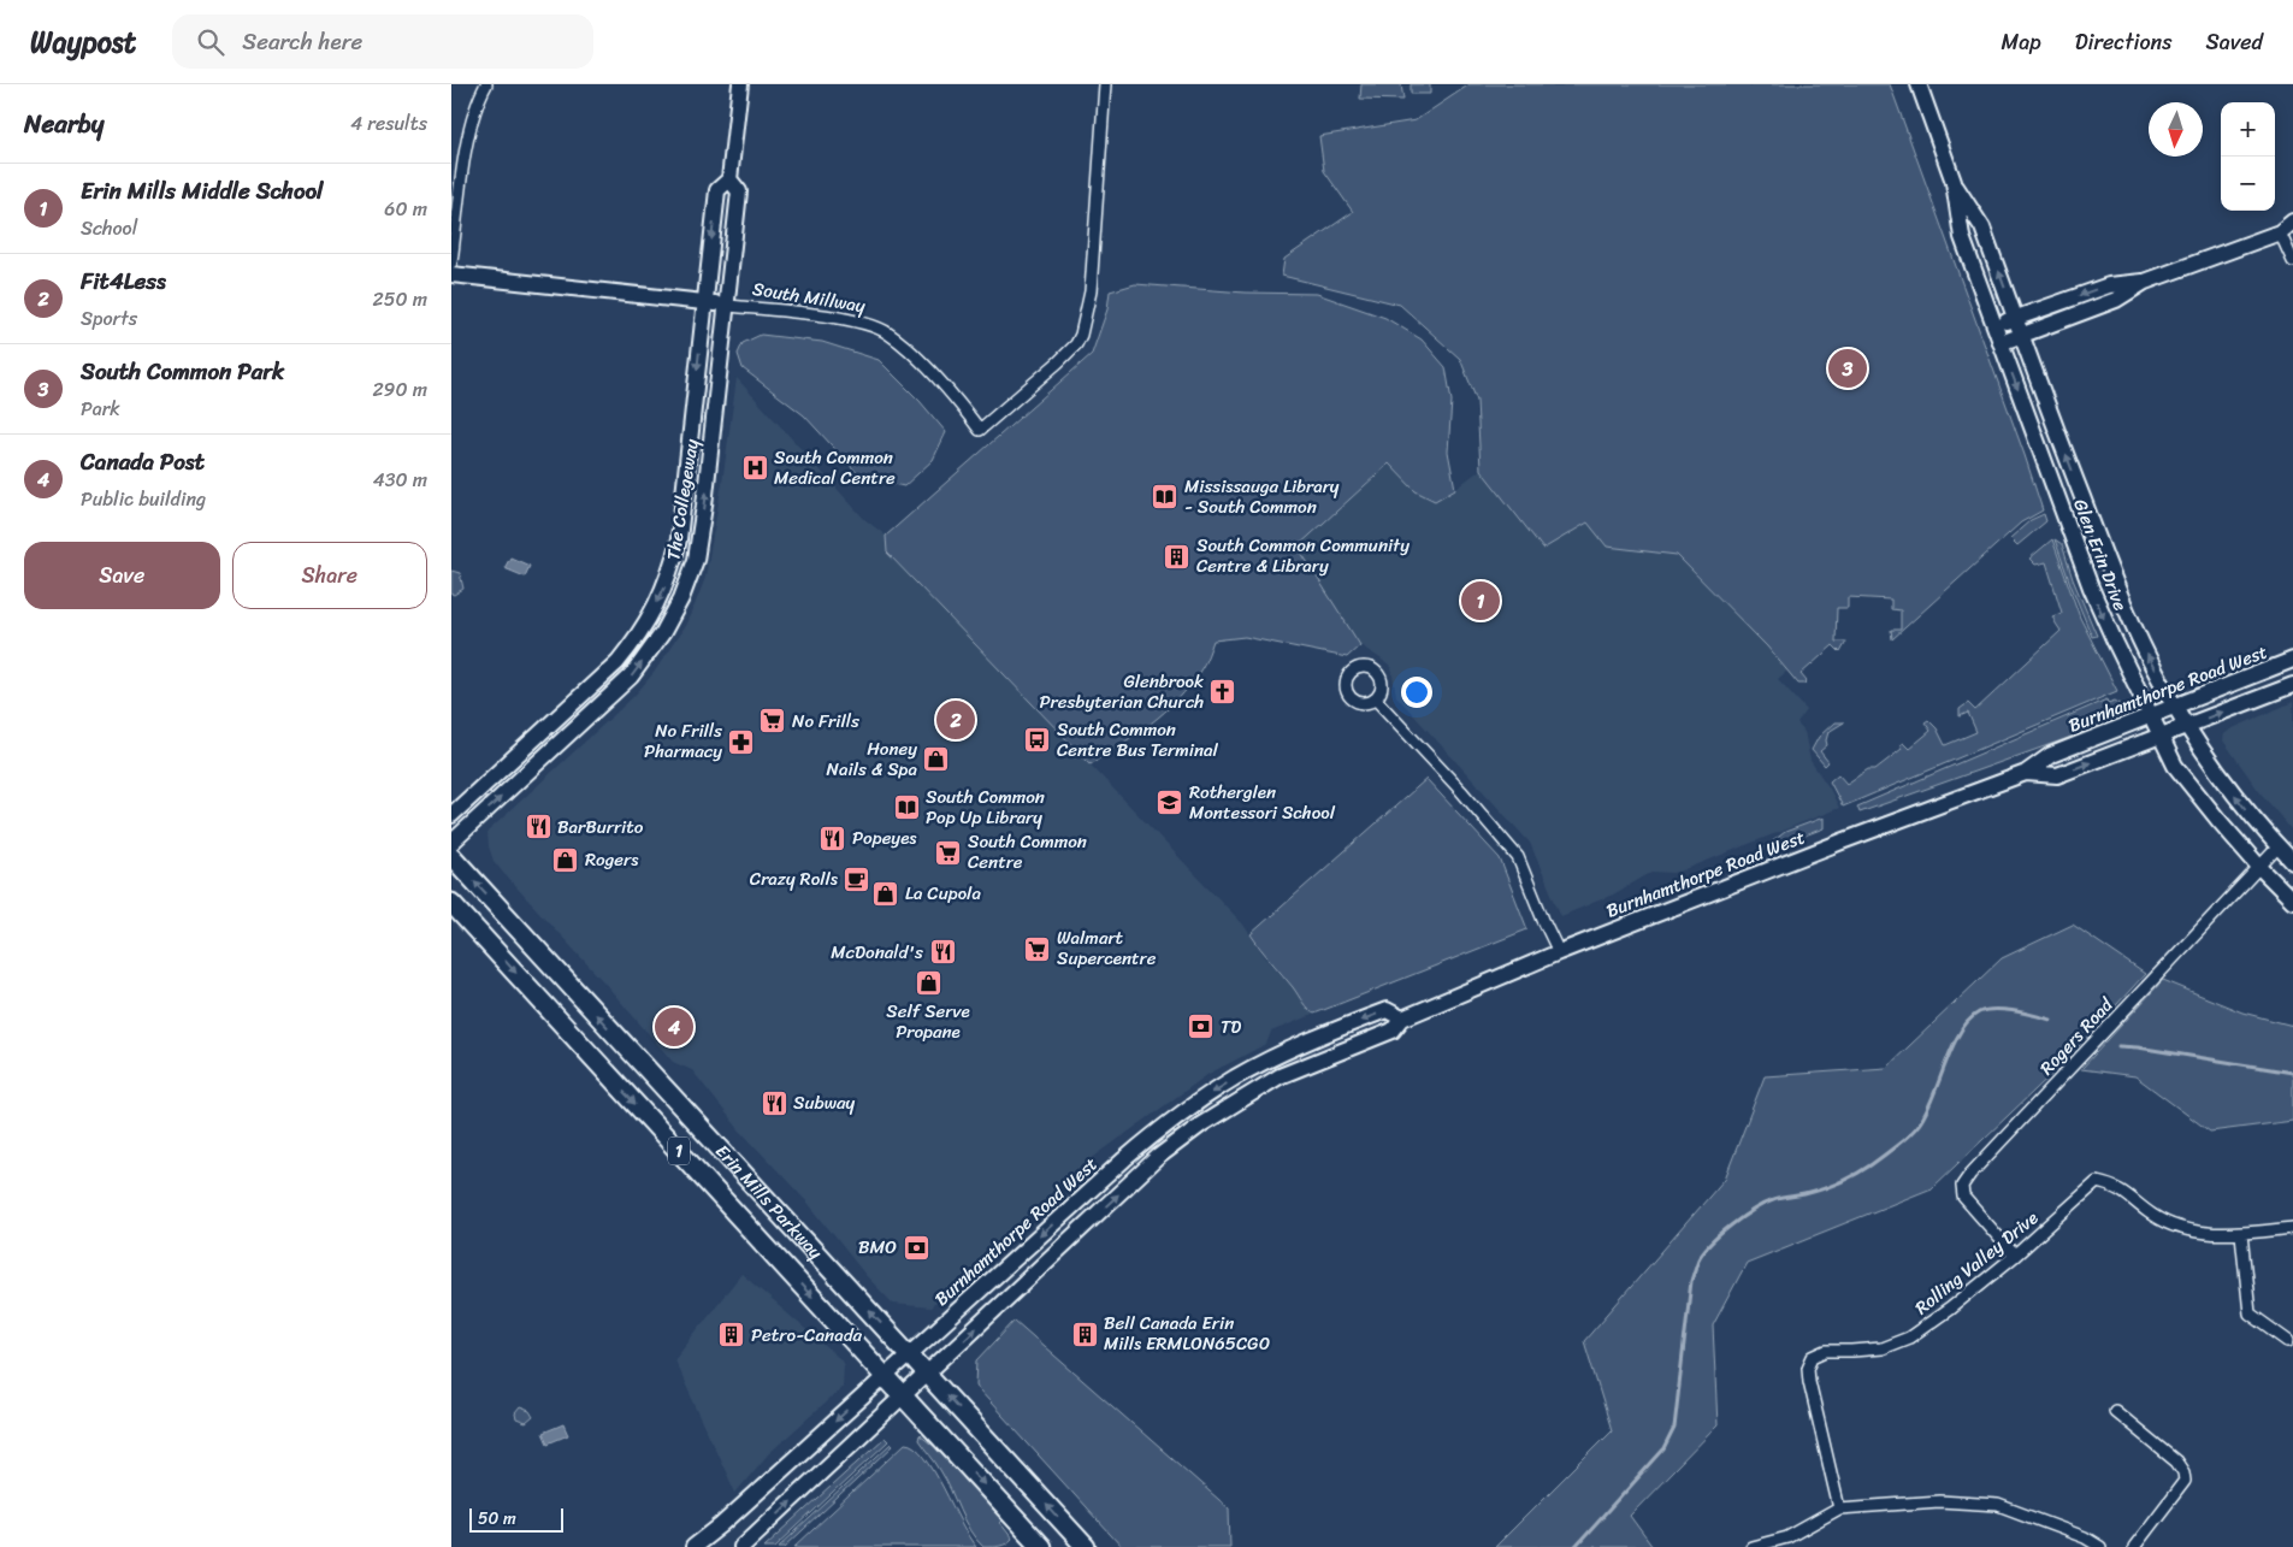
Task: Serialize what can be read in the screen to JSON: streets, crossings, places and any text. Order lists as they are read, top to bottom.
{
  "streets": {
    "main road": ["1", "Erin Mills Parkway"],
    "street": [
      "South Millway",
      "The Collegeway",
      "Glen Erin Drive",
      "Burnhamthorpe Road West",
      "Rogers Road",
      "Rolling Valley Drive"
    ]
  },
  "crossings": [
    ["South Millway", "The Collegeway"],
    ["Glen Erin Drive", "Burnhamthorpe Road West"],
    ["Glen Erin Drive", "Rogers Road"],
    ["Burnhamthorpe Road West", "Erin Mills Parkway"],
    ["Rogers Road", "Rolling Valley Drive"]
  ],
  "places": {
    "hospital": ["South Common Medical Centre"],
    "library": ["Mississauga Library - South Common", "South Common Pop Up Library"],
    "building": ["South Common Community Centre & Library", "Bell Canada Erin Mills ERMLON65CG0", "Petro-Canada"],
    "church": ["Glenbrook Presbyterian Church"],
    "supermarket": ["No Frills", "South Common Centre", "Walmart Supercentre"],
    "bus stop": ["South Common Centre Bus Terminal"],
    "pharmacy": ["No Frills Pharmacy"],
    "shop": [
      "Honey Nails & Spa",
      "Rogers",
      "La Cupola",
      "Self Serve Propane"
    ],
    "school or university": ["Rotherglen Montessori School"],
    "restaurant": [
      "BarBurrito",
      "Popeyes",
      "McDonald's",
      "Subway"
    ],
    "cafe": ["Crazy Rolls"],
    "bank": ["TD", "BMO"]
  },
  "scale_bar": "50 m",
  "north": "bottom",
  "page": {
    "header": "Waypost",
    "search": "Search here",
    "nav": ["Map", "Directions", "Saved"],
    "heading": ["Nearby", "4 results"],
    "map_buttons": ["+", "−"],
    "list": [
      {
        "mark": "1",
        "name": "Erin Mills Middle School",
        "note": "School",
        "value": "60 m"
      },
      {
        "mark": "2",
        "name": "Fit4Less",
        "note": "Sports",
        "value": "250 m"
      },
      {
        "mark": "3",
        "name": "South Common Park",
        "note": "Park",
        "value": "290 m"
      },
      {
        "mark": "4",
        "name": "Canada Post",
        "note": "Public building",
        "value": "430 m"
      }
    ],
    "pins": [
      "3",
      "1",
      "2",
      "4"
    ],
    "buttons": ["Save", "Share"],
    "scale": "50 m"
  }
}
